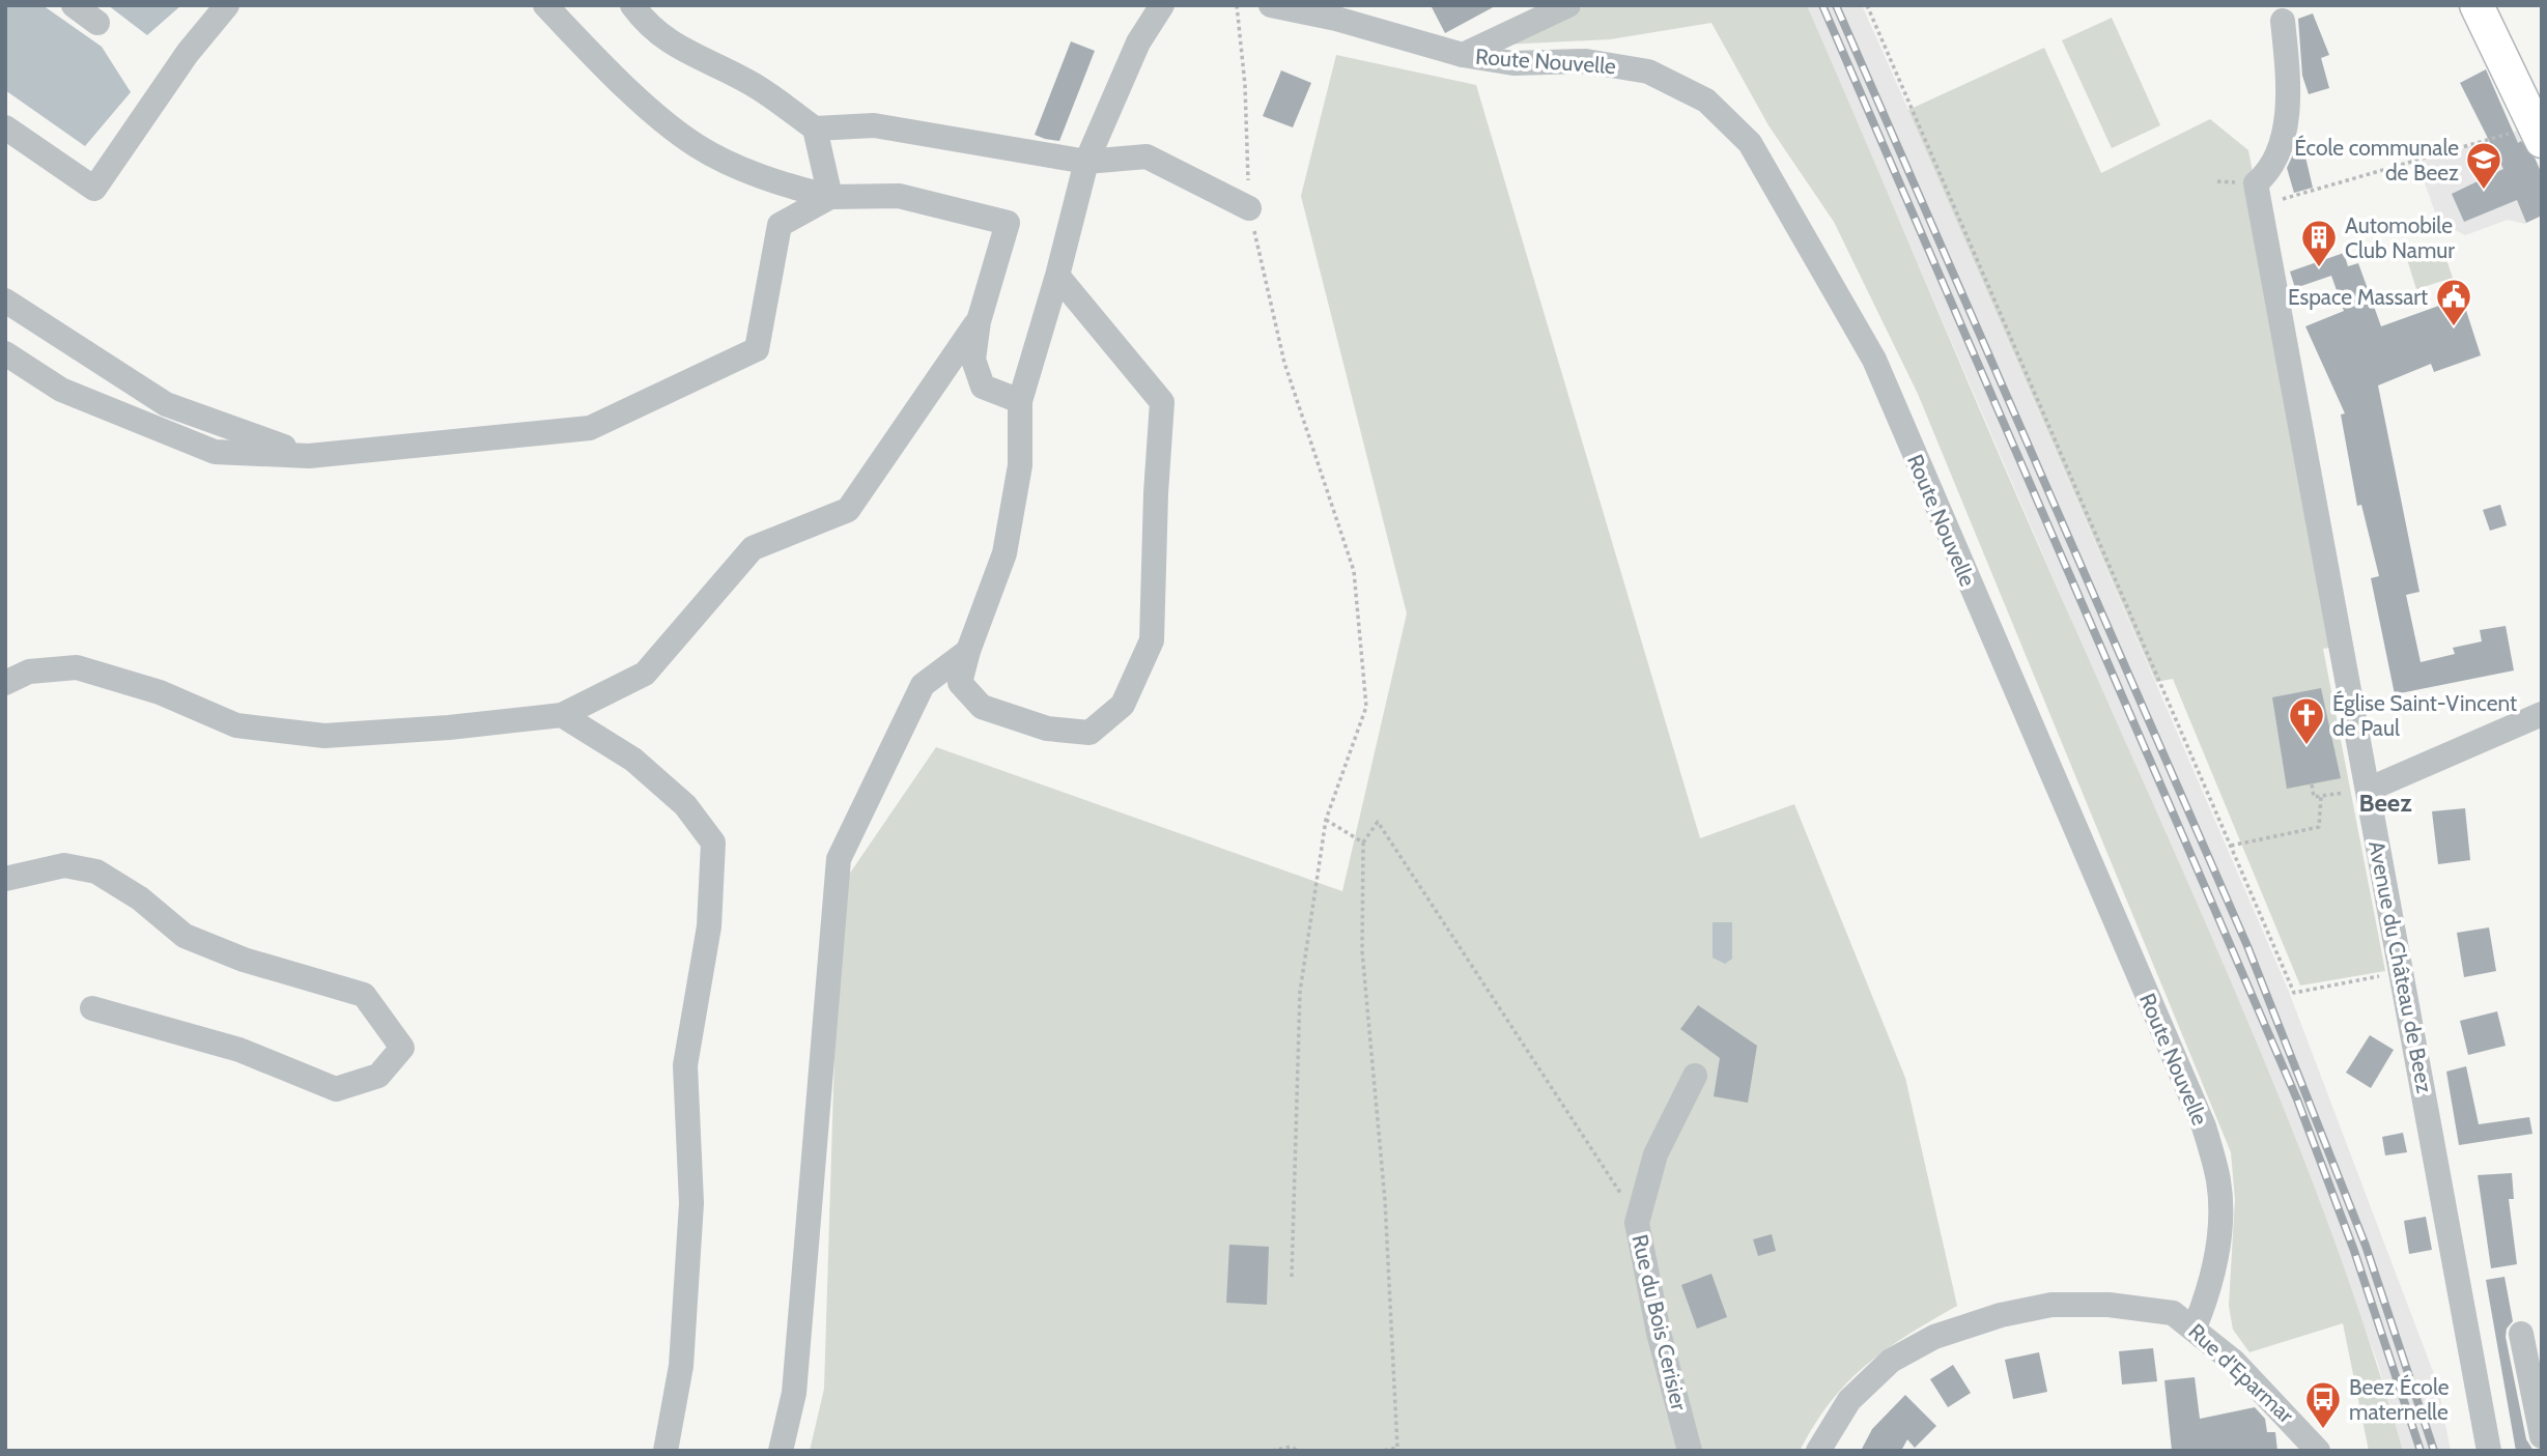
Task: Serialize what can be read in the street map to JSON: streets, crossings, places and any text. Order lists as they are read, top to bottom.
{
  "streets": {
    "street": [
      "Route Nouvelle",
      "Avenue du Château de Beez",
      "Rue du Bois Cerisier",
      "Rue d'Eparmar"
    ]
  },
  "crossings": [
    ["Route Nouvelle", "Rue d'Eparmar"]
  ],
  "districts": ["Beez"],
  "places": {
    "school or university": ["École communale de Beez"],
    "building": ["Automobile Club Namur"],
    "public building": ["Espace Massart"],
    "church": ["Église Saint-Vincent de Paul"],
    "bus stop": ["Beez École maternelle"]
  }
}
